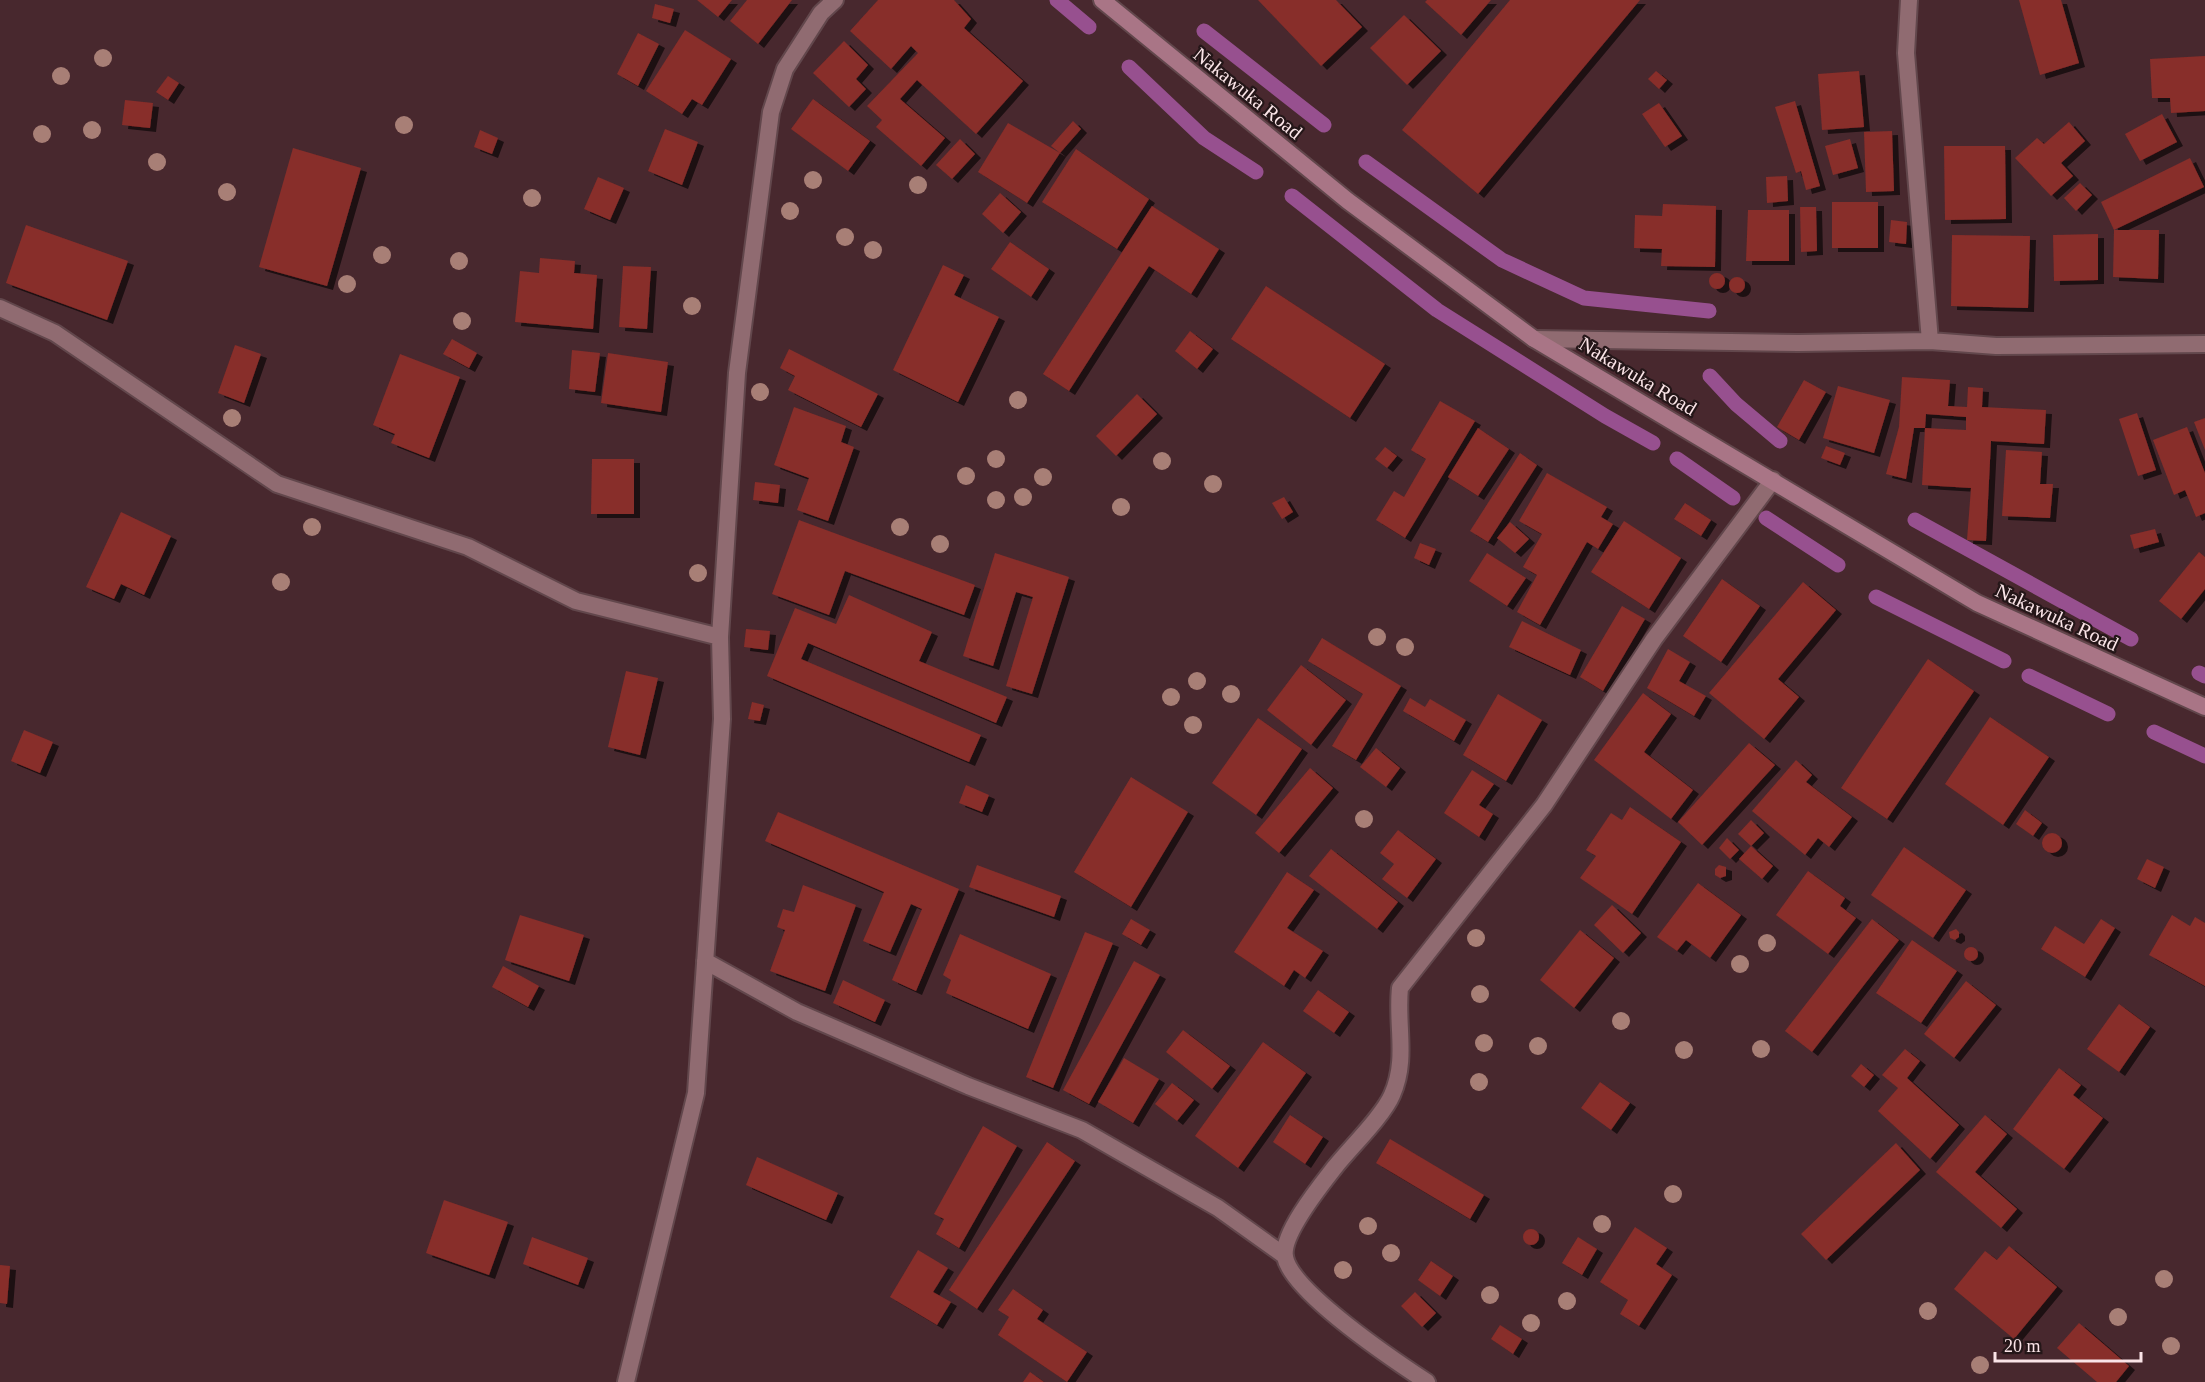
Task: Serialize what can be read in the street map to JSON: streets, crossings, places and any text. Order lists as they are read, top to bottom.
{
  "streets": {
    "main road": ["Nakawuka Road"]
  },
  "scale_bar": "20 m"
}
